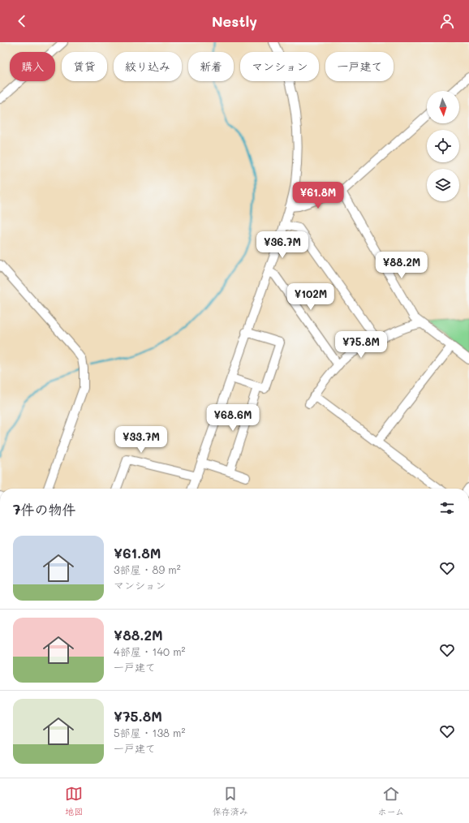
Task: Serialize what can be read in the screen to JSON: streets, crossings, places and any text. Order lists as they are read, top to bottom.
{
  "north": "bottom",
  "page": {
    "header": "Nestly",
    "chip": [
      "購入",
      "賃貸",
      "絞り込み",
      "新着",
      "マンション",
      "一戸建て"
    ],
    "price": [
      "¥61.8M",
      "¥36.7M",
      "¥88.2M",
      "¥102M",
      "¥75.8M",
      "¥68.6M",
      "¥33.7M"
    ],
    "heading": "7件の物件",
    "list": [
      {
        "name": "¥61.8M",
        "note": "3部屋 · 89 m² · マンション"
      },
      {
        "name": "¥88.2M",
        "note": "4部屋 · 140 m² · 一戸建て"
      },
      {
        "name": "¥75.8M",
        "note": "5部屋 · 138 m² · 一戸建て"
      }
    ],
    "tabs": ["地図", "保存済み", "ホーム"]
  }
}
